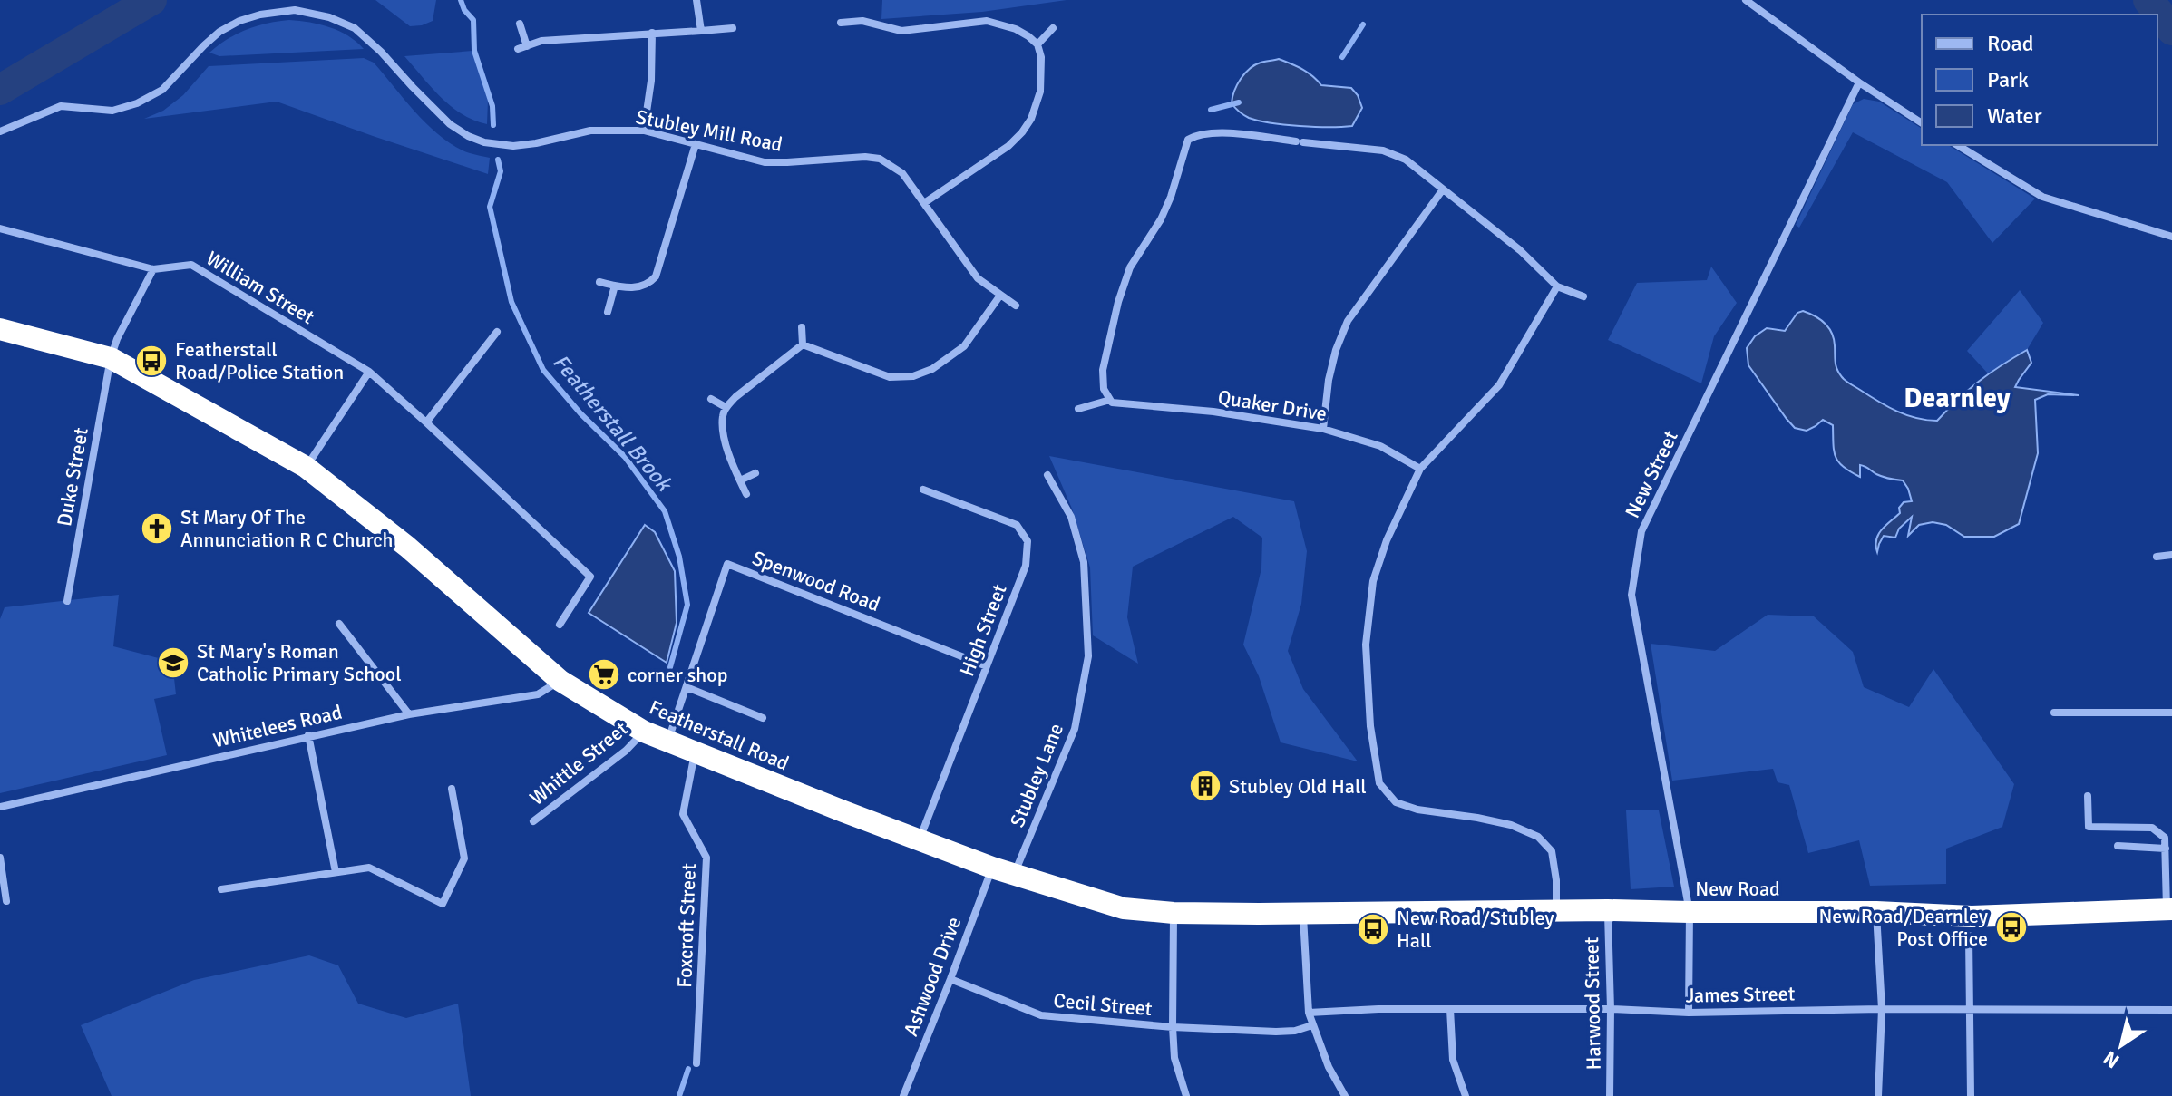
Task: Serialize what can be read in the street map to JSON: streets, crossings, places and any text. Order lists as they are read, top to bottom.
{
  "streets": {
    "highway": ["Featherstall Road", "New Road"],
    "street": [
      "Stubley Mill Road",
      "William Street",
      "Quaker Drive",
      "New Street",
      "Duke Street",
      "Spenwood Road",
      "High Street",
      "Whitelees Road",
      "Whittle Street",
      "Stubley Lane",
      "Foxcroft Street",
      "Ashwood Drive",
      "James Street",
      "Harwood Street",
      "Cecil Street"
    ]
  },
  "crossings": [
    ["William Street", "Duke Street"],
    ["New Street", "New Road"],
    ["New Street", "James Street"],
    ["Duke Street", "Featherstall Road"],
    ["Spenwood Road", "High Street"],
    ["Spenwood Road", "Featherstall Road"],
    ["High Street", "Featherstall Road"],
    ["Whitelees Road", "Featherstall Road"],
    ["Featherstall Road", "Whittle Street"],
    ["Featherstall Road", "Stubley Lane"],
    ["Featherstall Road", "New Road"],
    ["Featherstall Road", "Foxcroft Street"],
    ["Featherstall Road", "Ashwood Drive"],
    ["New Road", "Harwood Street"],
    ["Ashwood Drive", "Cecil Street"],
    ["James Street", "Harwood Street"]
  ],
  "districts": ["Dearnley"],
  "water": ["Featherstall Brook"],
  "places": {
    "bus stop": ["Featherstall Road/Police Station", "New Road/Dearnley Post Office", "New Road/Stubley Hall"],
    "church": ["St Mary Of The Annunciation R C Church"],
    "school or university": ["St Mary's Roman Catholic Primary School"],
    "supermarket": ["corner shop"],
    "building": ["Stubley Old Hall"]
  },
  "legend": ["Road", "Park", "Water"],
  "north": "bottom left"
}
